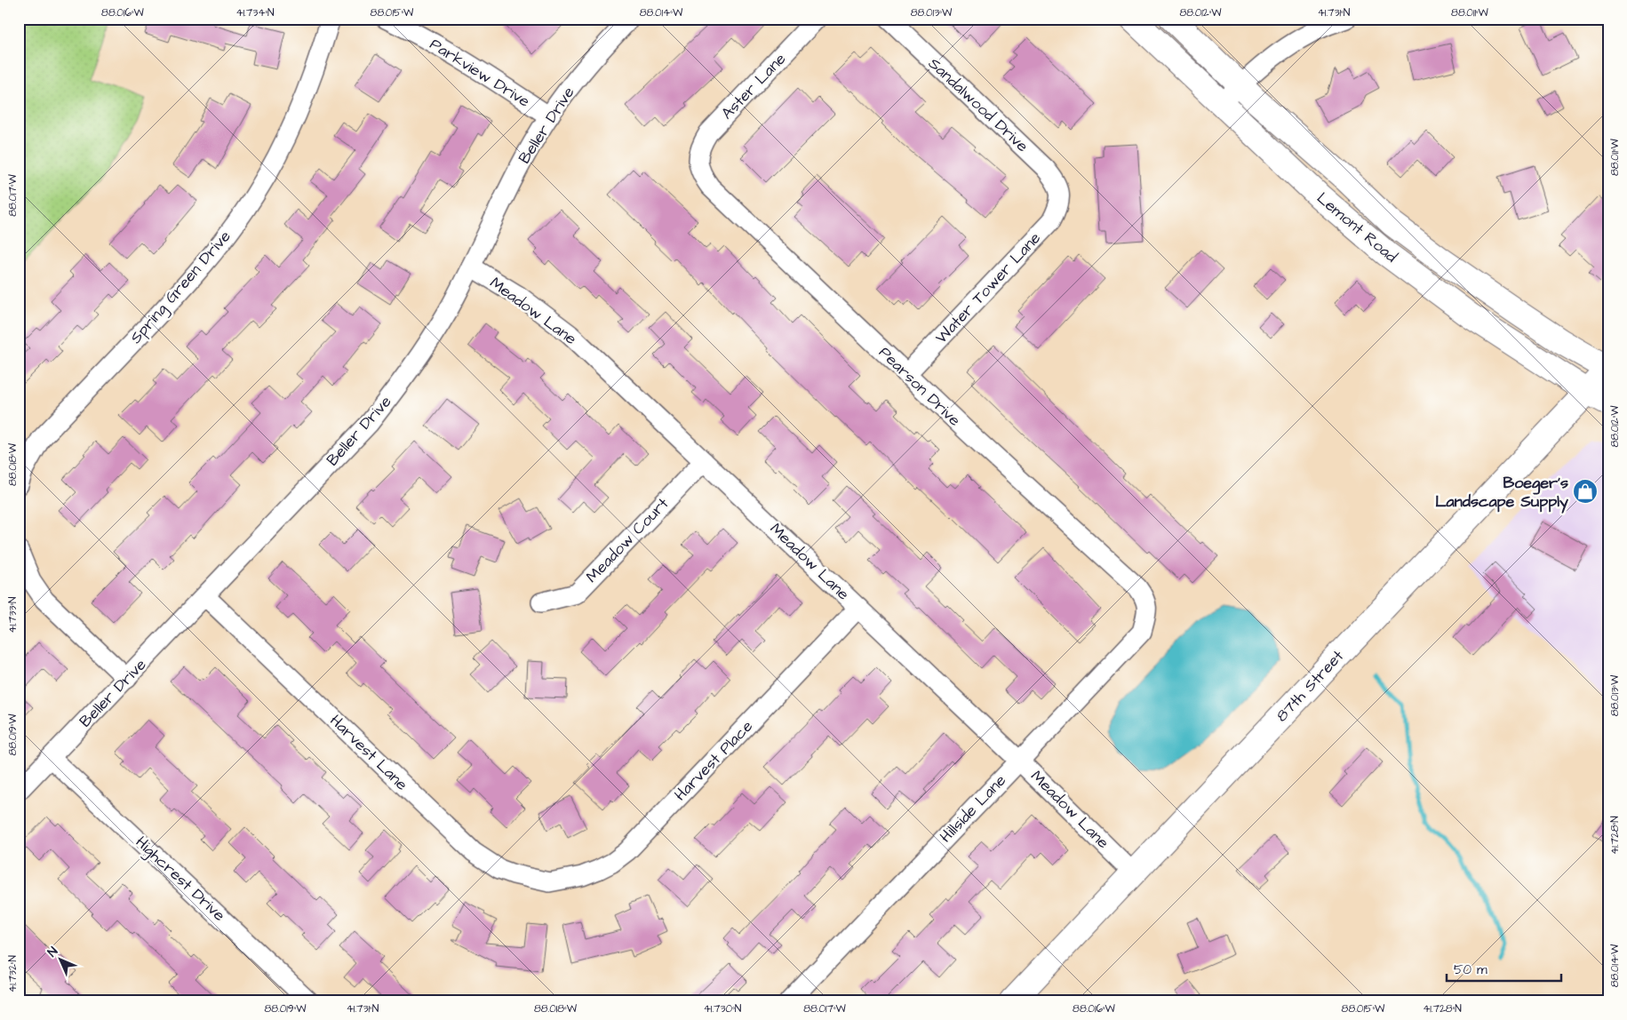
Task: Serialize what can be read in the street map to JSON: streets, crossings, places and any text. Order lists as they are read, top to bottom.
{
  "streets": {
    "main road": ["Lemont Road", "87th Street"],
    "street": [
      "Parkview Drive",
      "Aster Lane",
      "Sandalwood Drive",
      "Beller Drive",
      "Spring Green Drive",
      "Water Tower Lane",
      "Meadow Lane",
      "Pearson Drive",
      "Meadow Court",
      "Harvest Lane",
      "Harvest Place",
      "Hillside Lane",
      "Highcrest Drive"
    ]
  },
  "crossings": [
    ["Parkview Drive", "Beller Drive"],
    ["Aster Lane", "Pearson Drive"],
    ["Sandalwood Drive", "Water Tower Lane"],
    ["Beller Drive", "Meadow Lane"],
    ["Beller Drive", "Harvest Lane"],
    ["Beller Drive", "Highcrest Drive"],
    ["Lemont Road", "87th Street"],
    ["Water Tower Lane", "Pearson Drive"],
    ["Meadow Lane", "Meadow Court"],
    ["Meadow Lane", "87th Street"],
    ["Meadow Lane", "Harvest Place"],
    ["Meadow Lane", "Hillside Lane"],
    ["Pearson Drive", "Hillside Lane"],
    ["Harvest Lane", "Harvest Place"]
  ],
  "places": {
    "shop": ["Boeger's Landscape Supply"]
  },
  "scale_bar": "50 m",
  "north": "top left",
  "coordinates": [
    "88.016°W",
    "41.734°N",
    "88.015°W",
    "88.014°W",
    "88.013°W",
    "88.012°W",
    "41.731°N",
    "88.011°W",
    "88.017°W",
    "88.018°W",
    "41.733°N",
    "88.019°W",
    "41.728°N",
    "41.732°N",
    "41.730°N"
  ]
}
